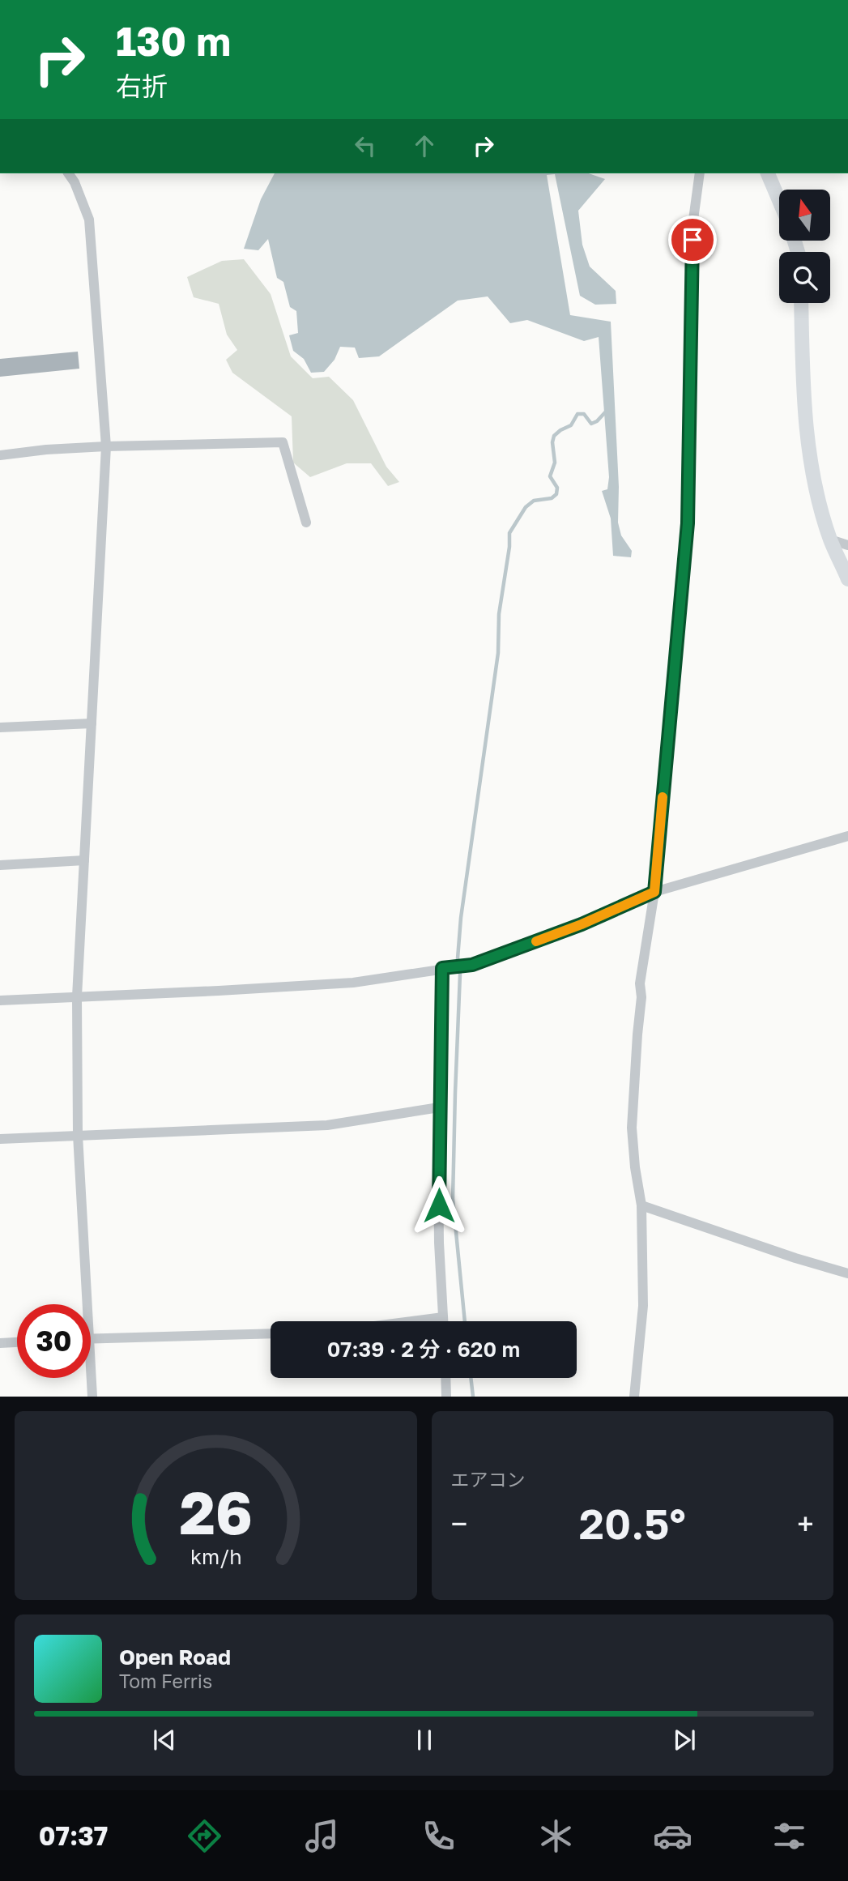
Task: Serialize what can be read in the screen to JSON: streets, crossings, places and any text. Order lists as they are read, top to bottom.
{
  "north": "top",
  "page": {
    "turn": ["130 m", "右折"],
    "limit": "30",
    "trip": "07:39 · 2 分 · 620 m",
    "tile": "エアコン",
    "heat": ["−", "20.5°", "+"],
    "song": ["Open Road", "Tom Ferris"],
    "tabs": "07:37",
    "gauge": ["26", "km/h"]
  }
}
